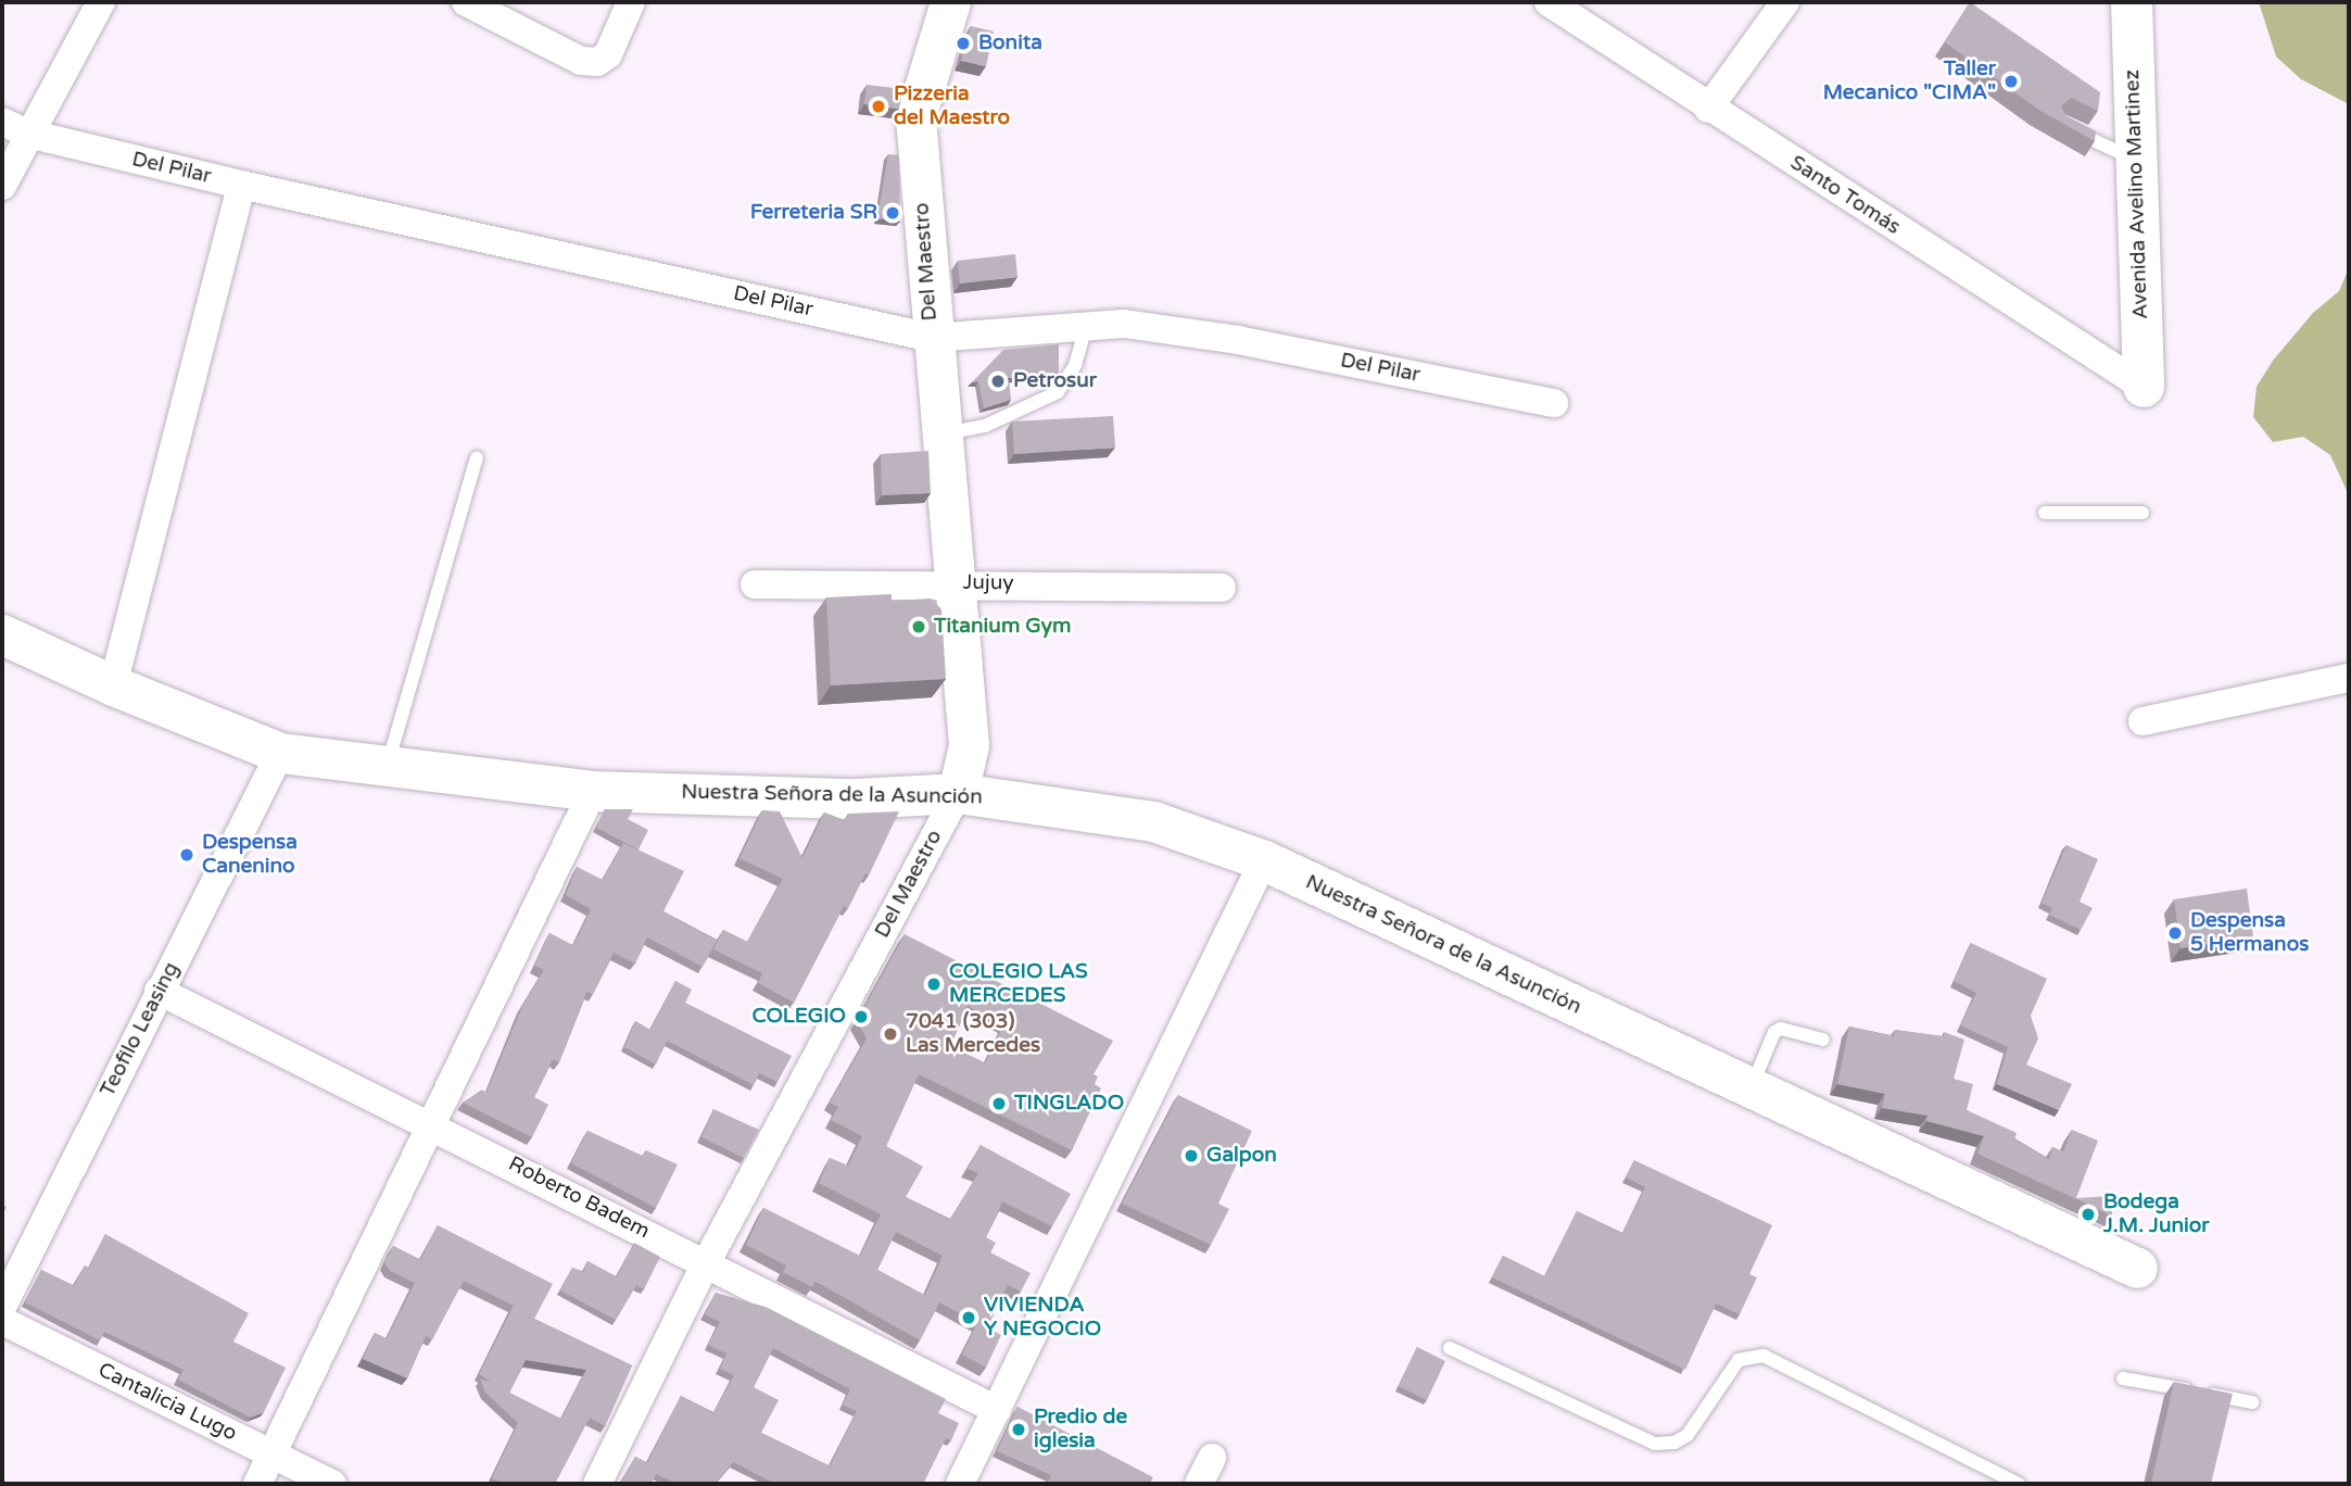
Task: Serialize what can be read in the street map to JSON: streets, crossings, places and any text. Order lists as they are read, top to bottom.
{
  "streets": {
    "main road": ["Avenida Avelino Martinez"],
    "street": [
      "Del Pilar",
      "Santo Tomás",
      "Del Maestro",
      "Jujuy",
      "Nuestra Señora de la Asunción",
      "Teofilo Leasing",
      "Roberto Badem",
      "Cantalicia Lugo"
    ]
  },
  "crossings": [
    ["Del Pilar", "Del Maestro"],
    ["Avenida Avelino Martinez", "Santo Tomás"],
    ["Del Maestro", "Jujuy"],
    ["Del Maestro", "Nuestra Señora de la Asunción"],
    ["Del Maestro", "Roberto Badem"],
    ["Nuestra Señora de la Asunción", "Teofilo Leasing"],
    ["Teofilo Leasing", "Roberto Badem"]
  ],
  "places": [
    "Bonita",
    "Taller Mecanico \"CIMA\"",
    "Pizzeria del Maestro",
    "Ferreteria SR",
    "Petrosur",
    "Titanium Gym",
    "Despensa Canenino",
    "Despensa 5 Hermanos",
    "COLEGIO LAS MERCEDES",
    "COLEGIO",
    "7041 (303) Las Mercedes",
    "TINGLADO",
    "Galpon",
    "Bodega J.M. Junior",
    "VIVIENDA Y NEGOCIO",
    "Predio de iglesia"
  ]
}
